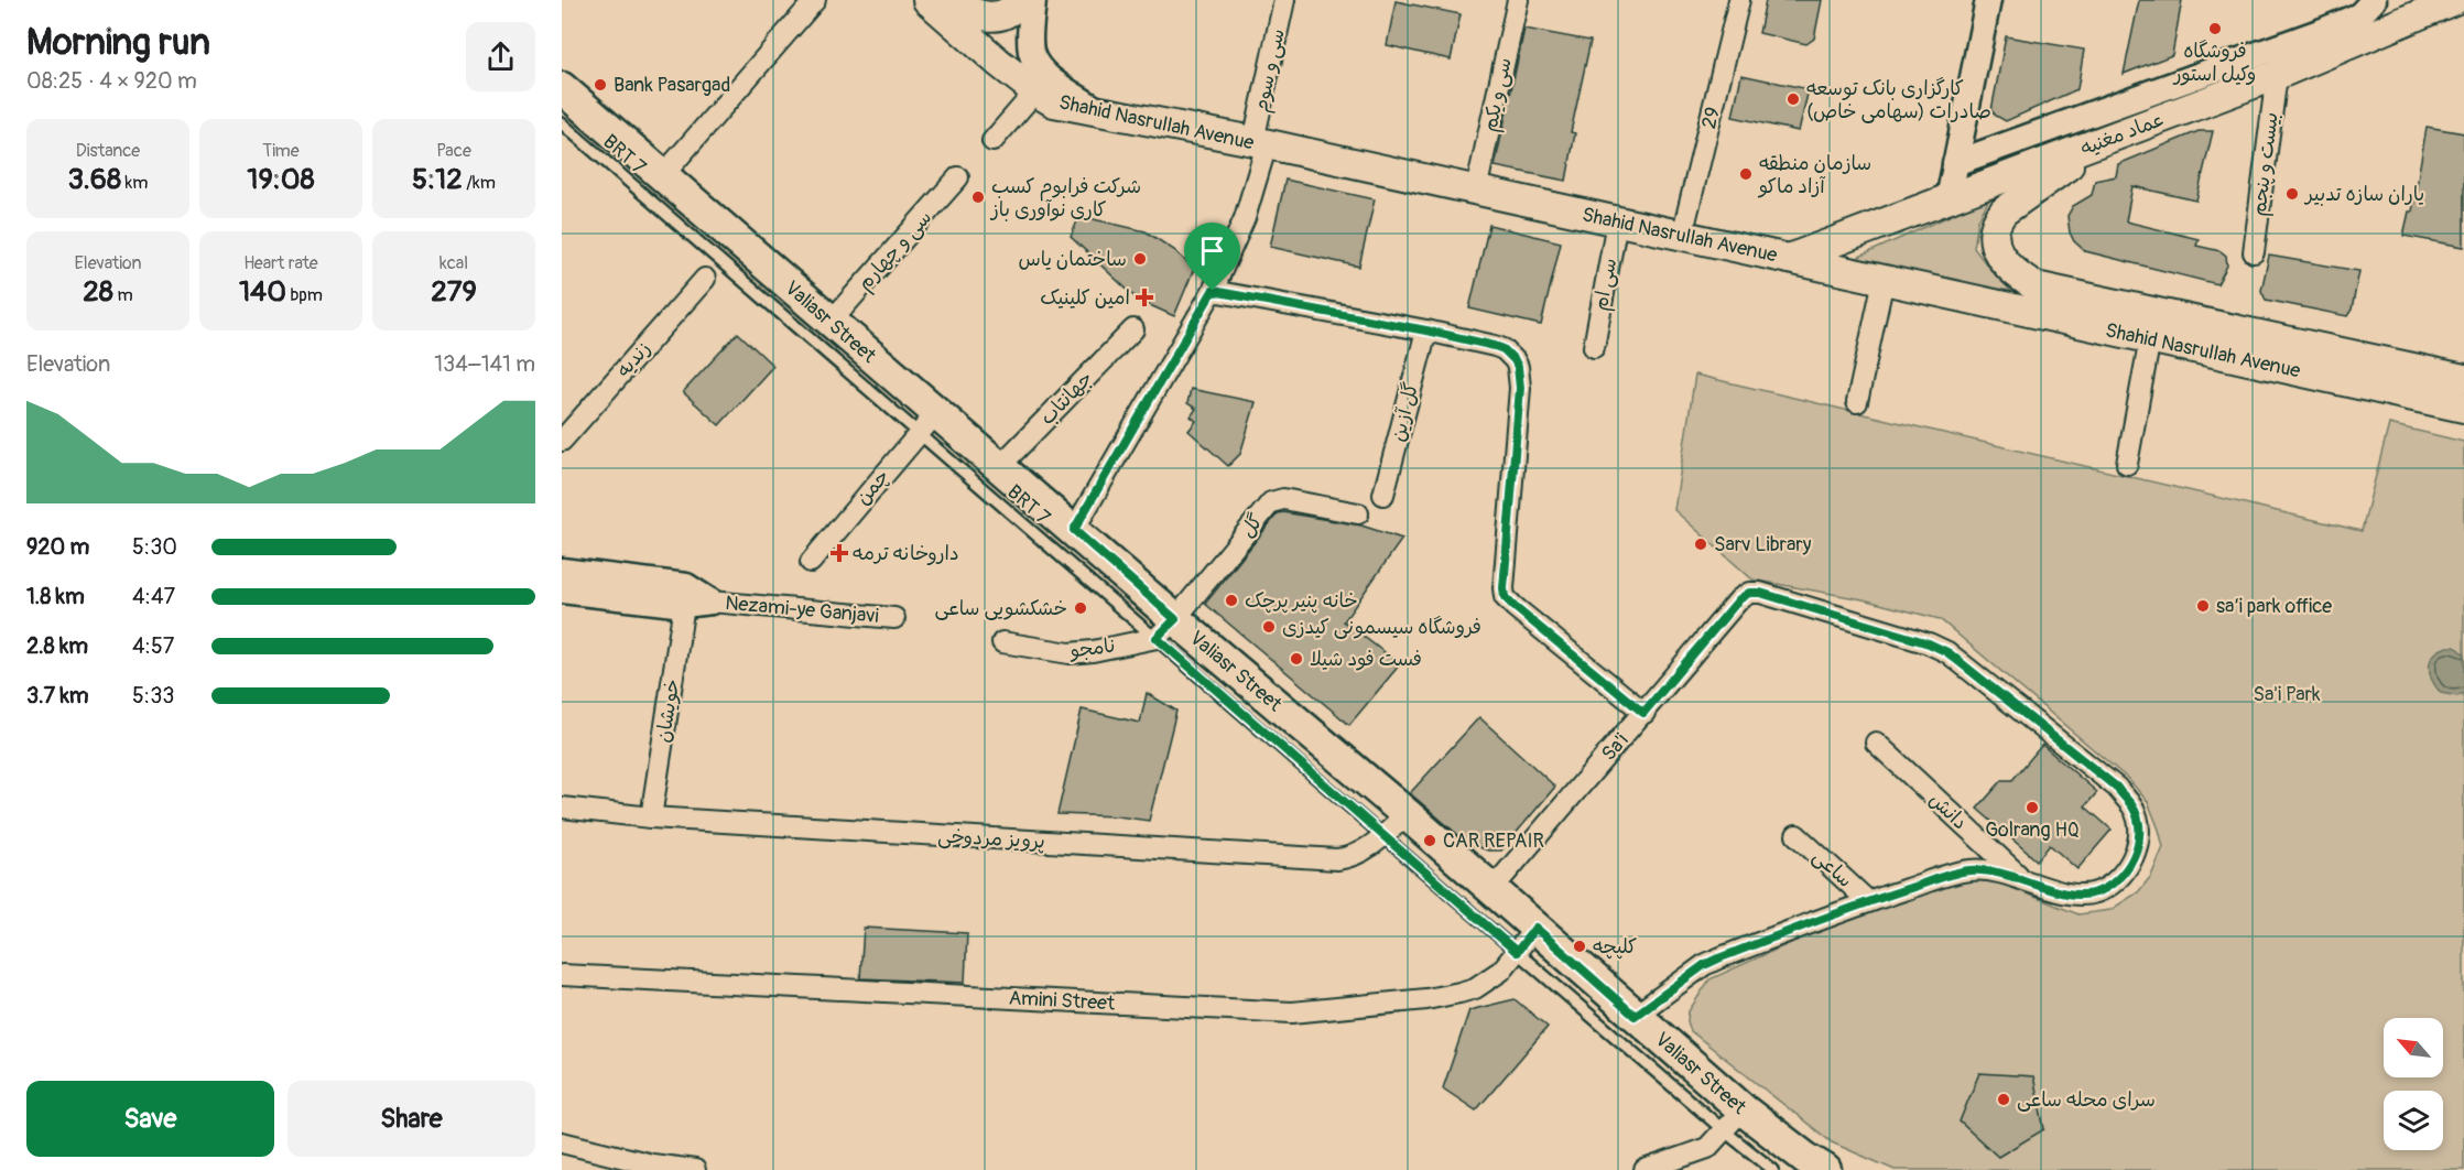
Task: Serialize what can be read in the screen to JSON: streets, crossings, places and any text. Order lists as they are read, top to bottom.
{
  "streets": {
    "main road": ["Shahid Nasrullah Avenue", "عماد مغنیه", "Valiasr Street"],
    "street": [
      "سی و سوم",
      "سی و یکم",
      "29",
      "بیست و پنجم",
      "سی و چهارم",
      "سی ام",
      "زندیه",
      "جهانتاب",
      "گل آزین",
      "چمن",
      "گل",
      "Nezami-ye Ganjavi",
      "نامجو",
      "خویشان",
      "Sa'i",
      "دانش",
      "پرویز مردوخی",
      "ساعی",
      "Amini Street"
    ],
    "lane": ["BRT 7"]
  },
  "crossings": [
    ["سی و سوم", "Shahid Nasrullah Avenue"],
    ["سی و سوم", "Valiasr Street"],
    ["سی و یکم", "Shahid Nasrullah Avenue"],
    ["29", "Shahid Nasrullah Avenue"],
    ["Shahid Nasrullah Avenue", "عماد مغنیه"],
    ["Shahid Nasrullah Avenue", "سی ام"],
    ["عماد مغنیه", "بیست و پنجم"],
    ["BRT 7", "Valiasr Street"],
    ["BRT 7", "چمن"],
    ["BRT 7", "گل"],
    ["BRT 7", "نامجو"],
    ["BRT 7", "پرویز مردوخی"],
    ["BRT 7", "Amini Street"],
    ["سی و چهارم", "Valiasr Street"],
    ["Valiasr Street", "جهانتاب"],
    ["Valiasr Street", "چمن"],
    ["Valiasr Street", "گل"],
    ["Valiasr Street", "نامجو"],
    ["Valiasr Street", "Sa'i"],
    ["Valiasr Street", "پرویز مردوخی"],
    ["Valiasr Street", "Amini Street"],
    ["گل", "نامجو"],
    ["Nezami-ye Ganjavi", "خویشان"],
    ["خویشان", "پرویز مردوخی"],
    ["Sa'i", "دانش"],
    ["Sa'i", "ساعی"]
  ],
  "parks": ["Sa'i Park"],
  "places": {
    "other": [
      "فروشگاه وکیل استور",
      "Bank Pasargad",
      "کارگزاری بانک توسعه صادرات (سهامی خاص)",
      "سازمان منطقه آزاد ماکو",
      "یاران سازه تدبیر",
      "شرکت فرابوم کسب کاری نوآوری باز",
      "ساختمان یاس",
      "Sarv Library",
      "خانه پنیر پرچک",
      "sa’i park office",
      "خشکشویی ساعی",
      "فروشگاه سیسمونی کیدزی",
      "فست فود شیلا",
      "Golrang HQ",
      "CAR REPAIR",
      "کلپچه",
      "سرای محله ساعی"
    ],
    "health": ["امین کلینیک", "داروخانه ترمه"]
  },
  "north": "top left",
  "page": {
    "heading": ["Morning run", "08:25 · 4 × 920 m"],
    "stats": [
      ["Distance", "3.68 km"],
      ["Time", "19:08"],
      ["Pace", "5:12 /km"],
      ["Elevation", "28 m"],
      ["Heart rate", "140 bpm"],
      ["kcal", "279"]
    ],
    "chart": ["Elevation", "134–141 m"],
    "list": [
      {
        "name": "920 m",
        "note": "5:30"
      },
      {
        "name": "1.8 km",
        "note": "4:47"
      },
      {
        "name": "2.8 km",
        "note": "4:57"
      },
      {
        "name": "3.7 km",
        "note": "5:33"
      }
    ],
    "buttons": ["Save", "Share"]
  }
}
